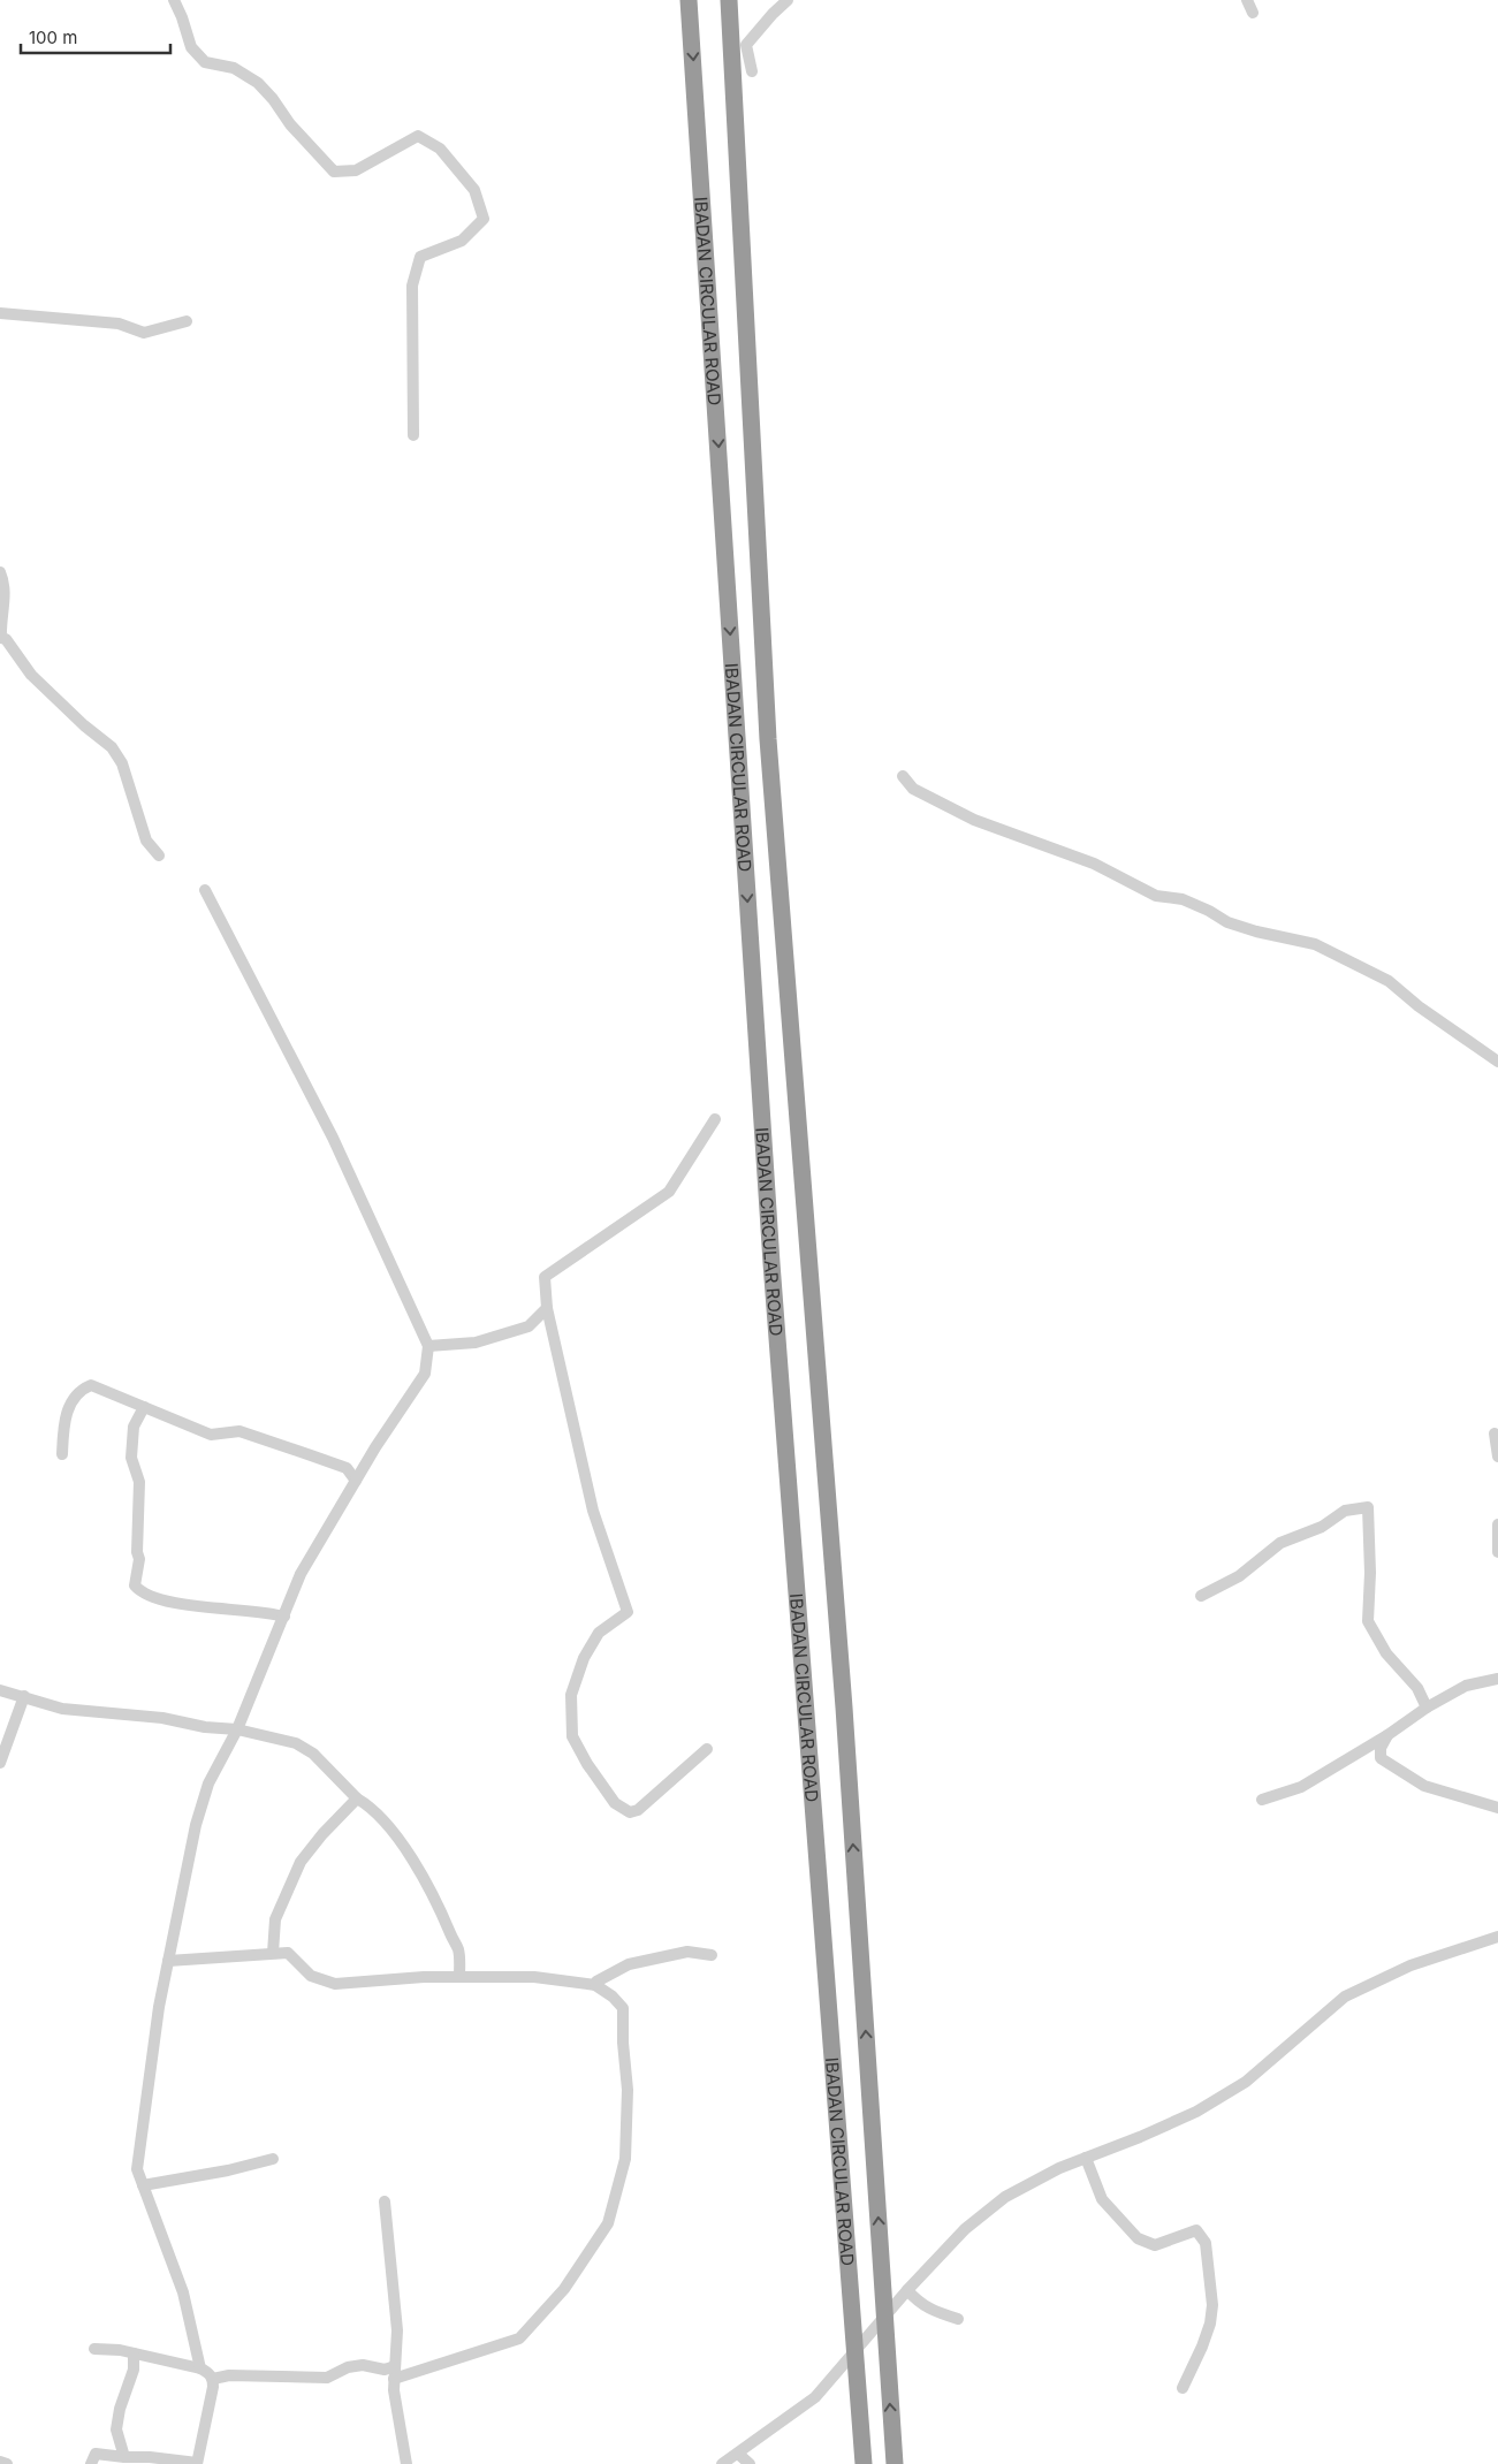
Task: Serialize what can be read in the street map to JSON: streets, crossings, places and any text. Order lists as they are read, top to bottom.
{
  "streets": {
    "highway": ["IBADAN CIRCULAR ROAD"]
  },
  "scale_bar": "100 m"
}
